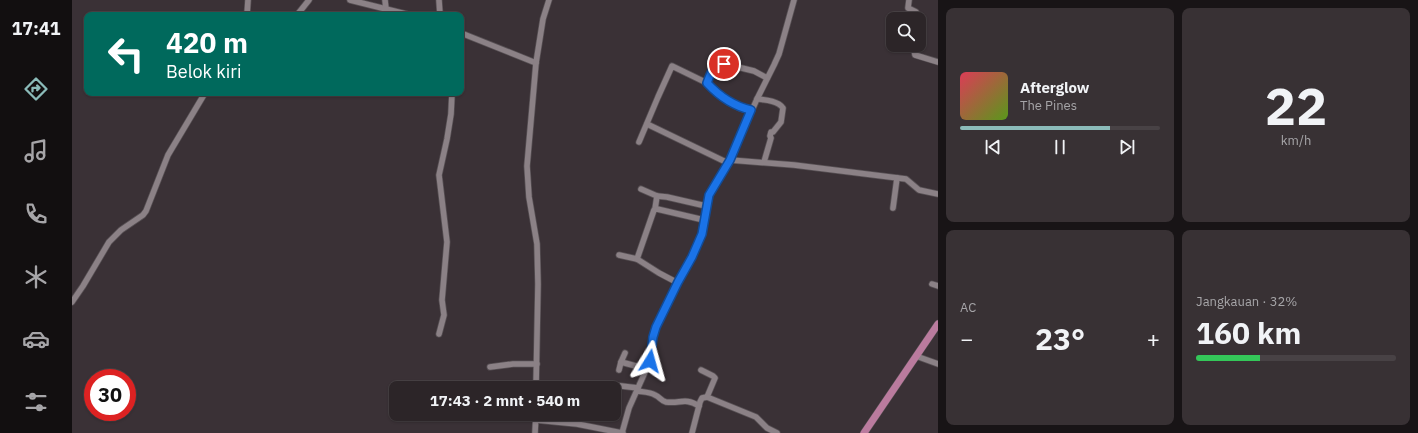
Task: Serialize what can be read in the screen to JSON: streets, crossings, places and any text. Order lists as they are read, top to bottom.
{
  "page": {
    "tabs": "17:41",
    "tile": [
      ["22", "km/h"],
      "AC",
      ["Jangkauan · 32%", "160 km"]
    ],
    "turn": ["420 m", "Belok kiri"],
    "song": ["Afterglow", "The Pines"],
    "heat": ["−", "23°", "+"],
    "limit": "30",
    "trip": "17:43 · 2 mnt · 540 m"
  }
}
